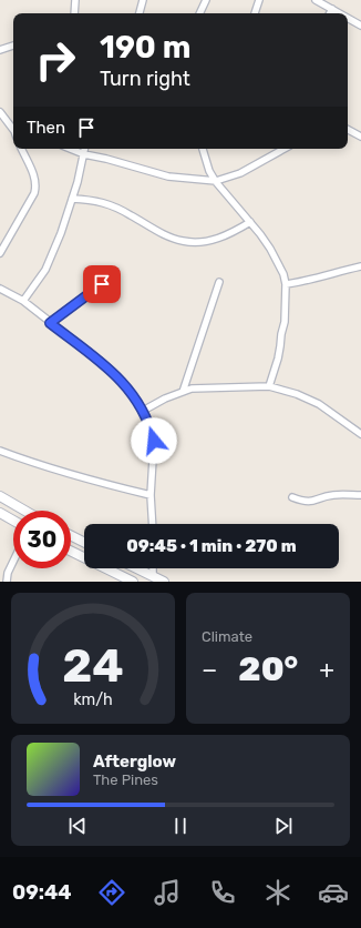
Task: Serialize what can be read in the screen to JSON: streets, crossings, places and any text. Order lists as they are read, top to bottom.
{
  "page": {
    "turn": ["190 m", "Turn right"],
    "then": "Then",
    "limit": "30",
    "trip": "09:45 · 1 min · 270 m",
    "tile": "Climate",
    "heat": ["−", "20°", "+"],
    "song": ["Afterglow", "The Pines"],
    "tabs": "09:44",
    "gauge": ["24", "km/h"]
  }
}
